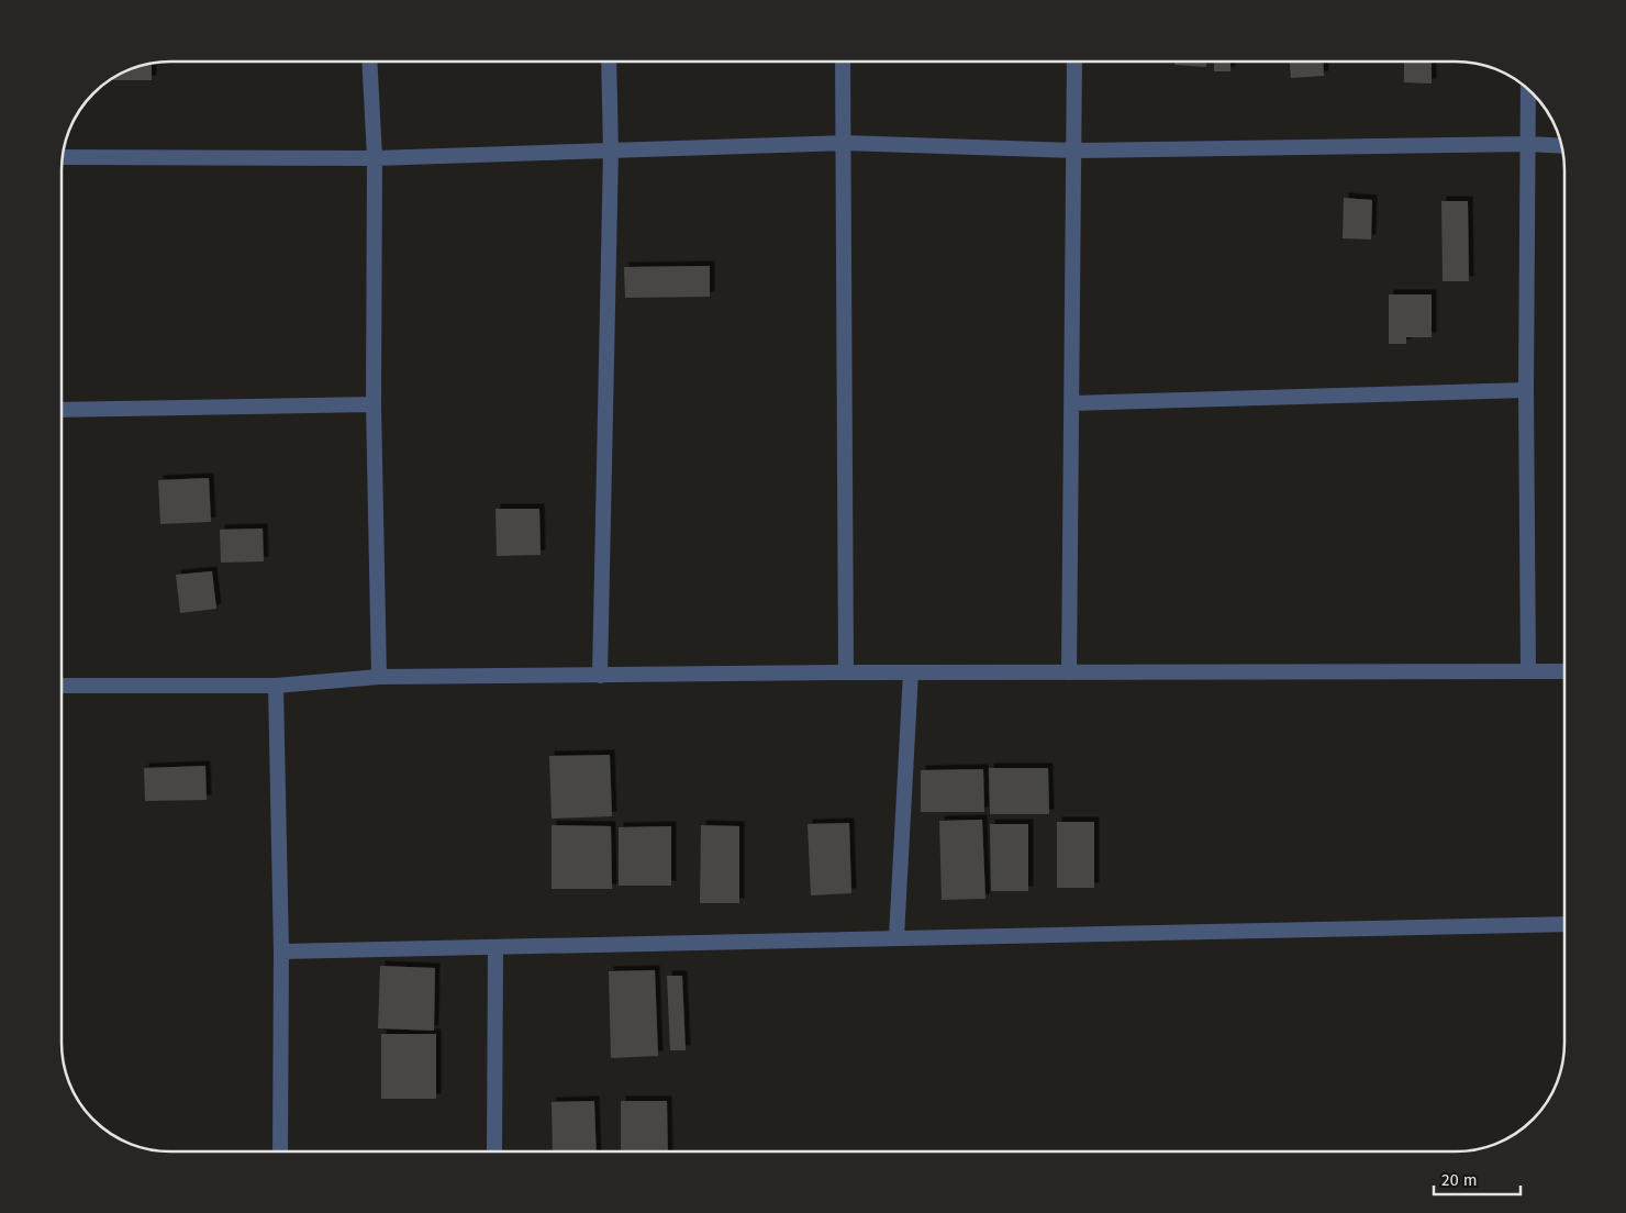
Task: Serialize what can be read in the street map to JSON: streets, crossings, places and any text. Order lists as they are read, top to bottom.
{
  "scale_bar": "20 m"
}
